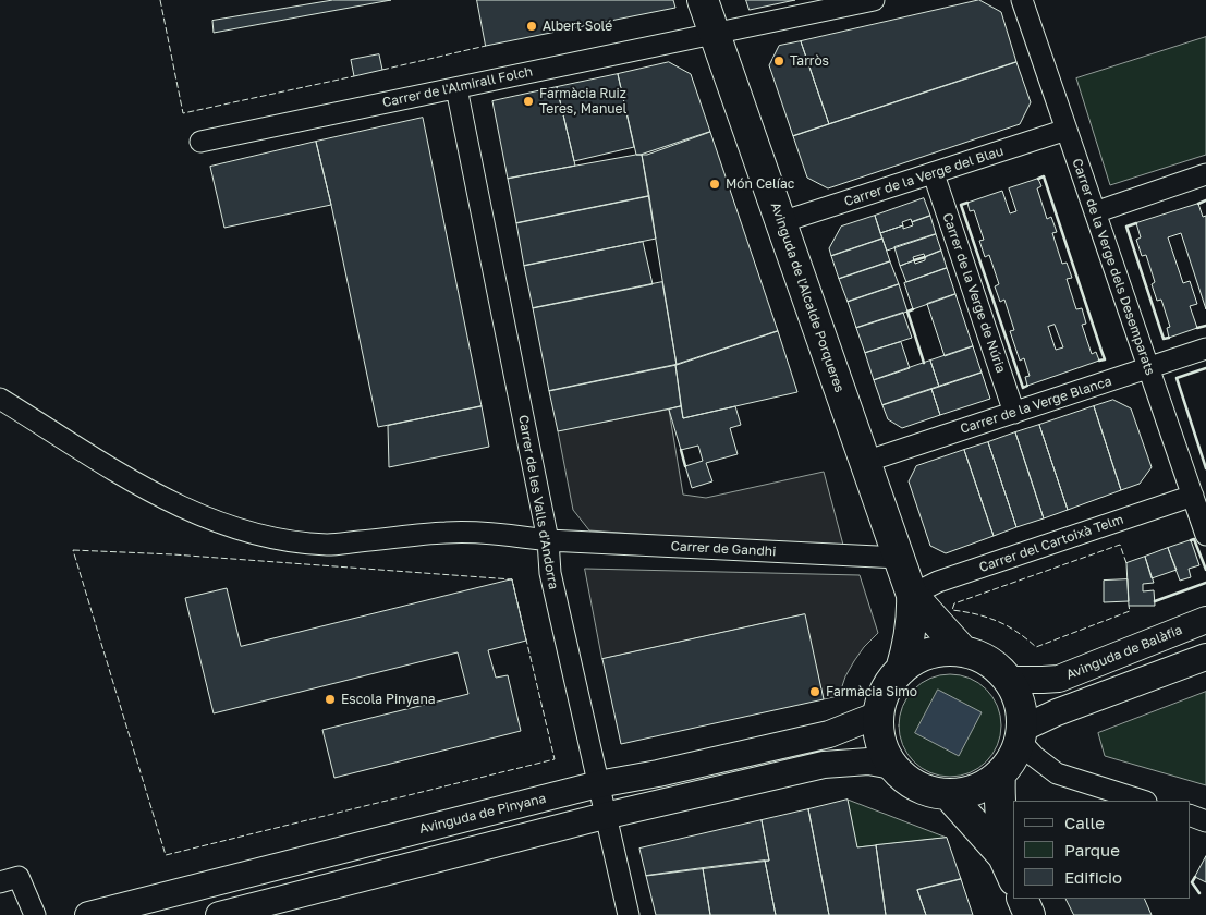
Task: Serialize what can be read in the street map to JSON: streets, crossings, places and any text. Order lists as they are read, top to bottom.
{
  "streets": {
    "main road": ["Avinguda de l'Alcalde Porqueres"],
    "street": [
      "Carrer de l'Almirall Folch",
      "Carrer de la Verge del Blau",
      "Carrer de la Verge dels Desemparats",
      "Carrer de la Verge de Núria",
      "Carrer de la Verge Blanca",
      "Carrer de les Valls d'Andorra",
      "Carrer del Cartoixà Telm",
      "Carrer de Gandhi",
      "Avinguda de Balàfia",
      "Avinguda de Pinyana"
    ]
  },
  "crossings": [
    ["Carrer de l'Almirall Folch", "Avinguda de l'Alcalde Porqueres"],
    ["Carrer de l'Almirall Folch", "Carrer de les Valls d'Andorra"],
    ["Carrer de la Verge del Blau", "Carrer de la Verge dels Desemparats"],
    ["Carrer de la Verge del Blau", "Carrer de la Verge de Núria"],
    ["Carrer de la Verge del Blau", "Avinguda de l'Alcalde Porqueres"],
    ["Carrer de la Verge dels Desemparats", "Carrer de la Verge Blanca"],
    ["Carrer de la Verge dels Desemparats", "Carrer del Cartoixà Telm"],
    ["Carrer de la Verge de Núria", "Carrer de la Verge Blanca"],
    ["Avinguda de l'Alcalde Porqueres", "Carrer de la Verge Blanca"],
    ["Avinguda de l'Alcalde Porqueres", "Carrer del Cartoixà Telm"],
    ["Avinguda de l'Alcalde Porqueres", "Carrer de Gandhi"],
    ["Avinguda de l'Alcalde Porqueres", "Avinguda de Balàfia"],
    ["Avinguda de l'Alcalde Porqueres", "Avinguda de Pinyana"],
    ["Carrer de les Valls d'Andorra", "Carrer de Gandhi"],
    ["Carrer de les Valls d'Andorra", "Avinguda de Pinyana"],
    ["Avinguda de Balàfia", "Avinguda de Pinyana"]
  ],
  "places": [
    "Albert Solé",
    "Tarròs",
    "Farmàcia Ruiz Teres, Manuel",
    "Món Celíac",
    "Farmàcia Simo",
    "Escola Pinyana"
  ],
  "legend": ["Calle", "Parque", "Edificio"]
}
